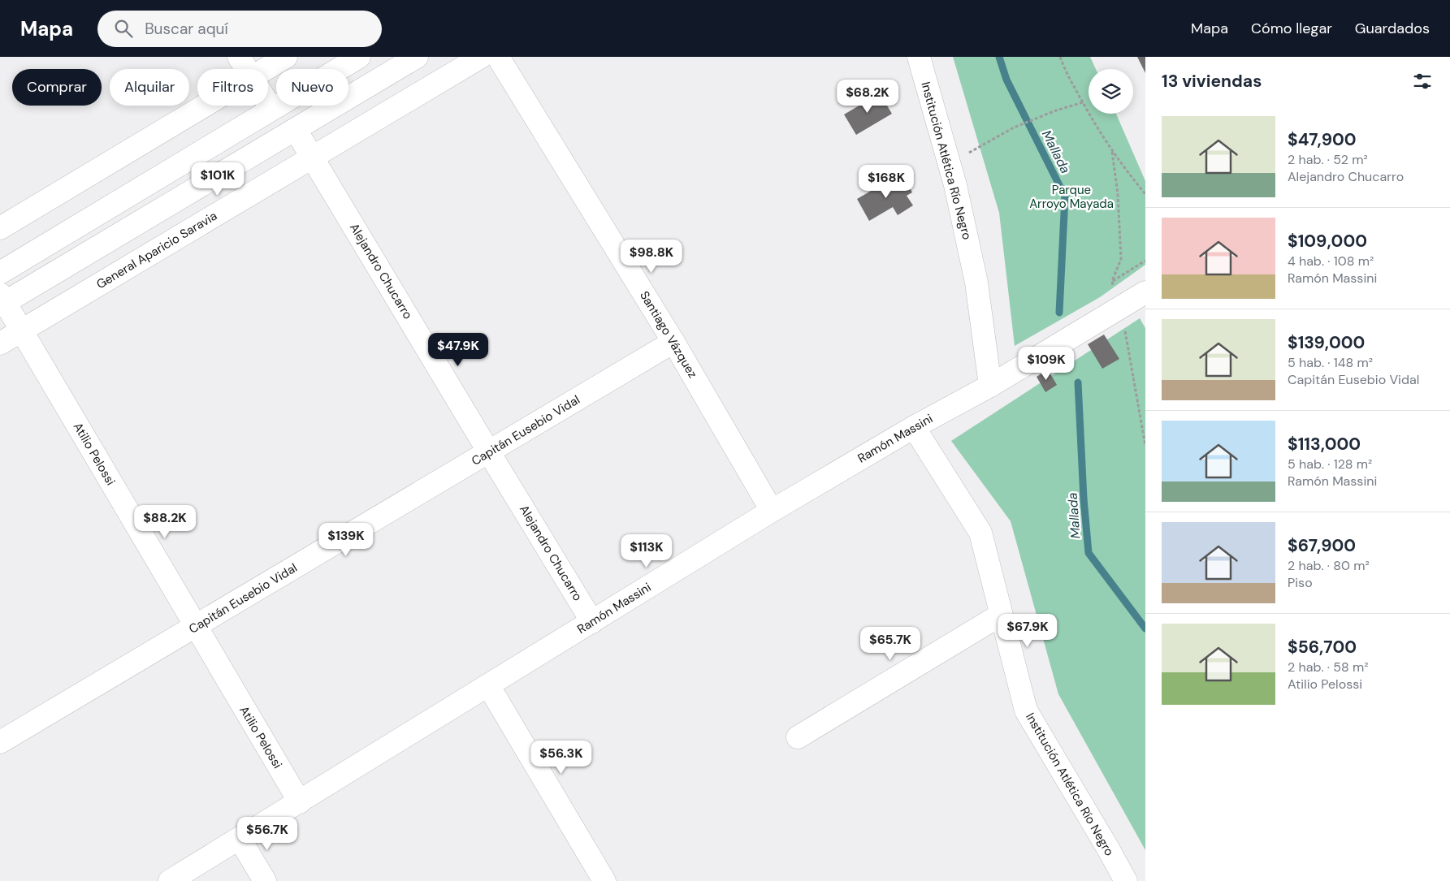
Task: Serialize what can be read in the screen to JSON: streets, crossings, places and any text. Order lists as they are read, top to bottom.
{
  "streets": {
    "street": [
      "Institución Atlética Río Negro",
      "General Aparicio Saravia",
      "Alejandro Chucarro",
      "Santiago Vázquez",
      "Capitán Eusebio Vidal",
      "Ramón Massini",
      "Atilio Pelossi"
    ]
  },
  "crossings": [
    ["Institución Atlética Río Negro", "Ramón Massini"],
    ["General Aparicio Saravia", "Alejandro Chucarro"],
    ["General Aparicio Saravia", "Atilio Pelossi"],
    ["Alejandro Chucarro", "Capitán Eusebio Vidal"],
    ["Alejandro Chucarro", "Ramón Massini"],
    ["Santiago Vázquez", "Capitán Eusebio Vidal"],
    ["Santiago Vázquez", "Ramón Massini"],
    ["Capitán Eusebio Vidal", "Atilio Pelossi"],
    ["Ramón Massini", "Atilio Pelossi"]
  ],
  "water": ["Mallada"],
  "parks": ["Parque Arroyo Mayada"],
  "page": {
    "header": "Mapa",
    "search": "Buscar aquí",
    "nav": ["Mapa", "Cómo llegar", "Guardados"],
    "heading": "13 viviendas",
    "chip": [
      "Comprar",
      "Alquilar",
      "Filtros",
      "Nuevo"
    ],
    "price": [
      "$68.2K",
      "$101K",
      "$168K",
      "$98.8K",
      "$47.9K",
      "$109K",
      "$88.2K",
      "$139K",
      "$113K",
      "$67.9K",
      "$65.7K",
      "$56.3K",
      "$56.7K"
    ],
    "list": [
      {
        "name": "$47,900",
        "note": "2 hab. · 52 m² · Alejandro Chucarro"
      },
      {
        "name": "$109,000",
        "note": "4 hab. · 108 m² · Ramón Massini"
      },
      {
        "name": "$139,000",
        "note": "5 hab. · 148 m² · Capitán Eusebio Vidal"
      },
      {
        "name": "$113,000",
        "note": "5 hab. · 128 m² · Ramón Massini"
      },
      {
        "name": "$67,900",
        "note": "2 hab. · 80 m² · Piso"
      },
      {
        "name": "$56,700",
        "note": "2 hab. · 58 m² · Atilio Pelossi"
      }
    ]
  }
}
